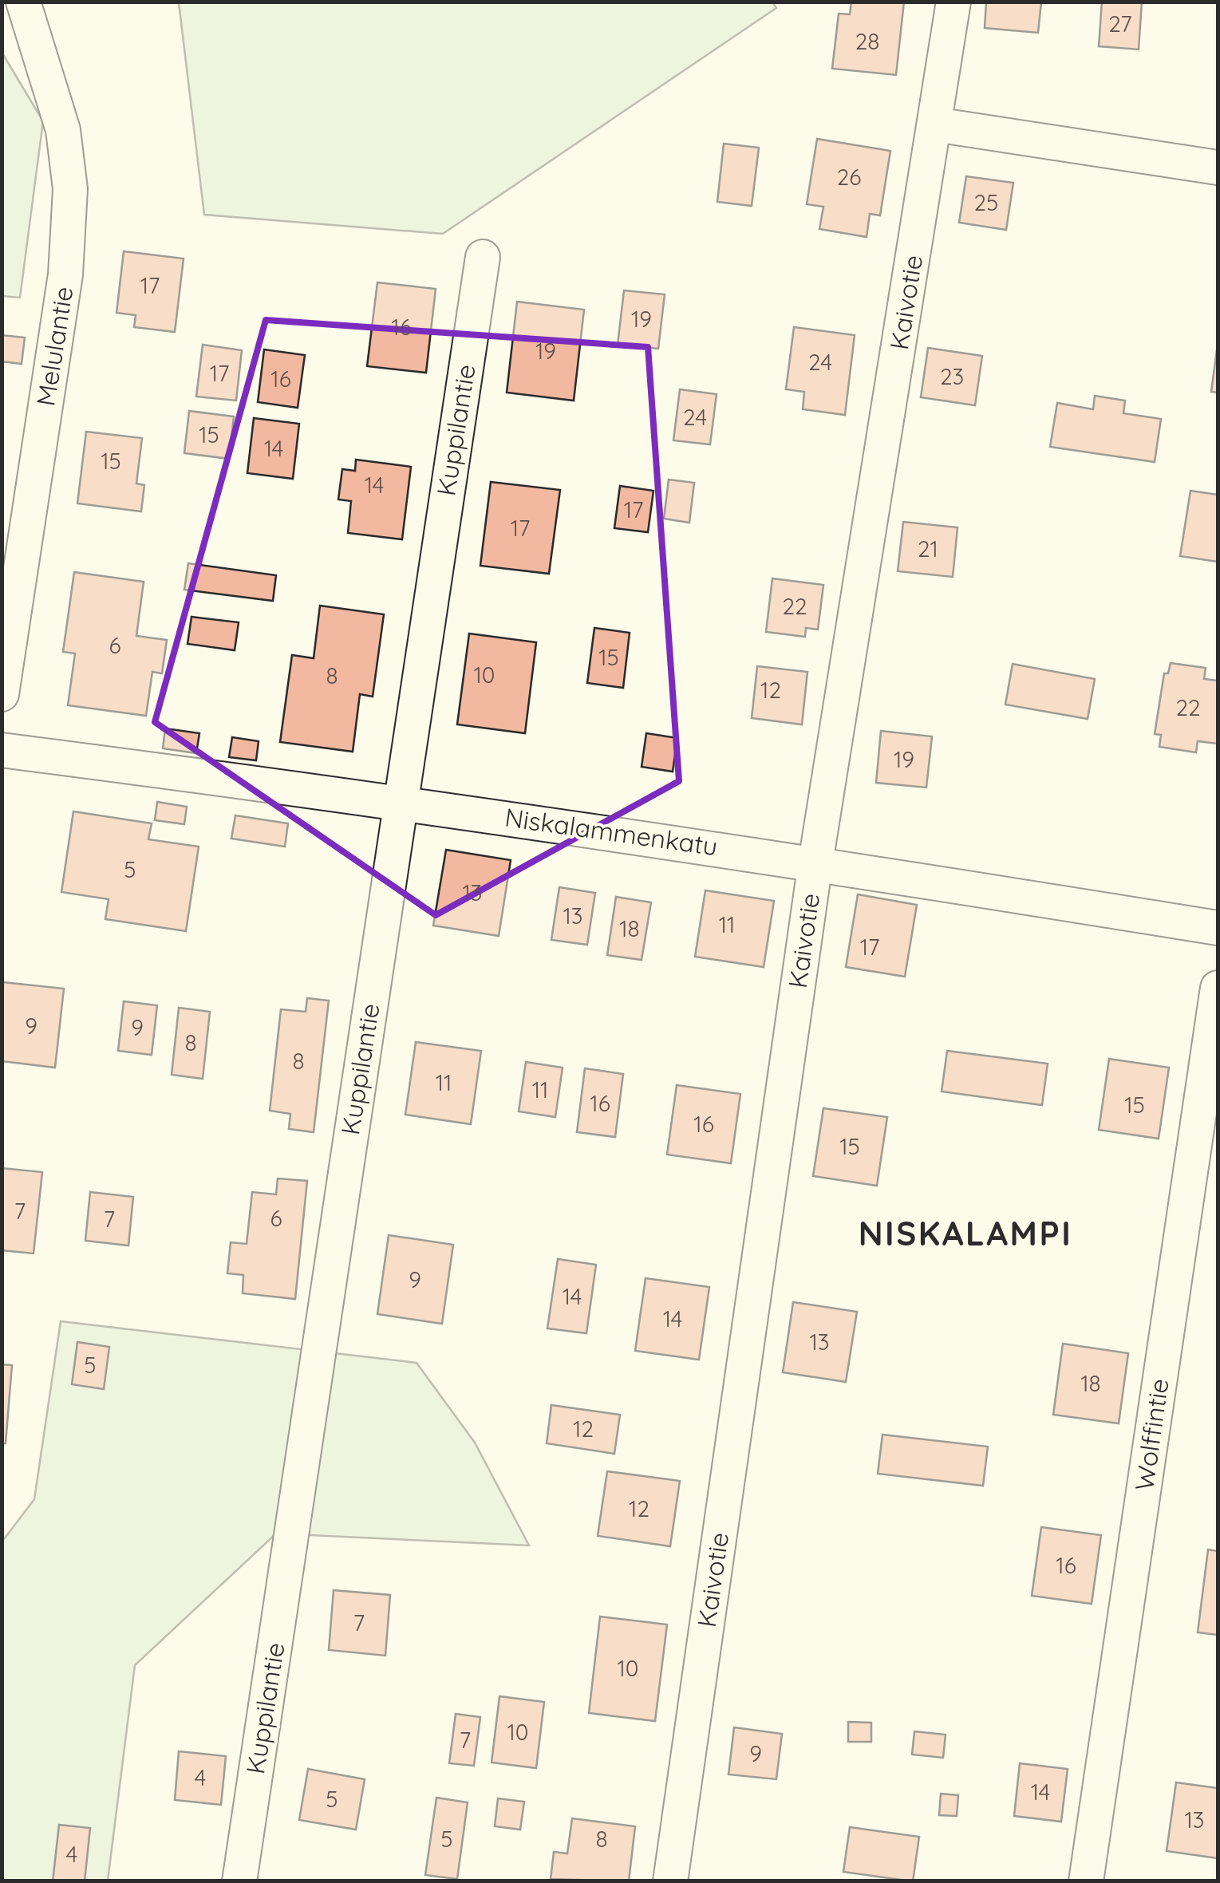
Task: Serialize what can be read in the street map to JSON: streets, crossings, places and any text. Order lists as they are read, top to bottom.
{
  "streets": {
    "street": [
      "Kaivotie",
      "Melulantie",
      "Kuppilantie",
      "Niskalammenkatu",
      "Wolffintie"
    ]
  },
  "crossings": [
    ["Kaivotie", "Niskalammenkatu"],
    ["Kuppilantie", "Niskalammenkatu"]
  ],
  "districts": ["NISKALAMPI"],
  "house_numbers": [
    "27",
    "28",
    "26",
    "25",
    "17",
    "19",
    "16",
    "19",
    "24",
    "17",
    "23",
    "16",
    "24",
    "15",
    "14",
    "15",
    "14",
    "17",
    "17",
    "21",
    "22",
    "6",
    "15",
    "10",
    "8",
    "12",
    "22",
    "19",
    "5",
    "13",
    "13",
    "11",
    "18",
    "17",
    "9",
    "9",
    "8",
    "8",
    "11",
    "11",
    "16",
    "15",
    "16",
    "15",
    "7",
    "6",
    "7",
    "9",
    "14",
    "14",
    "13",
    "5",
    "18",
    "12",
    "12",
    "16",
    "7",
    "10",
    "10",
    "7",
    "9",
    "4",
    "14",
    "5",
    "13",
    "5",
    "8",
    "4"
  ]
}
